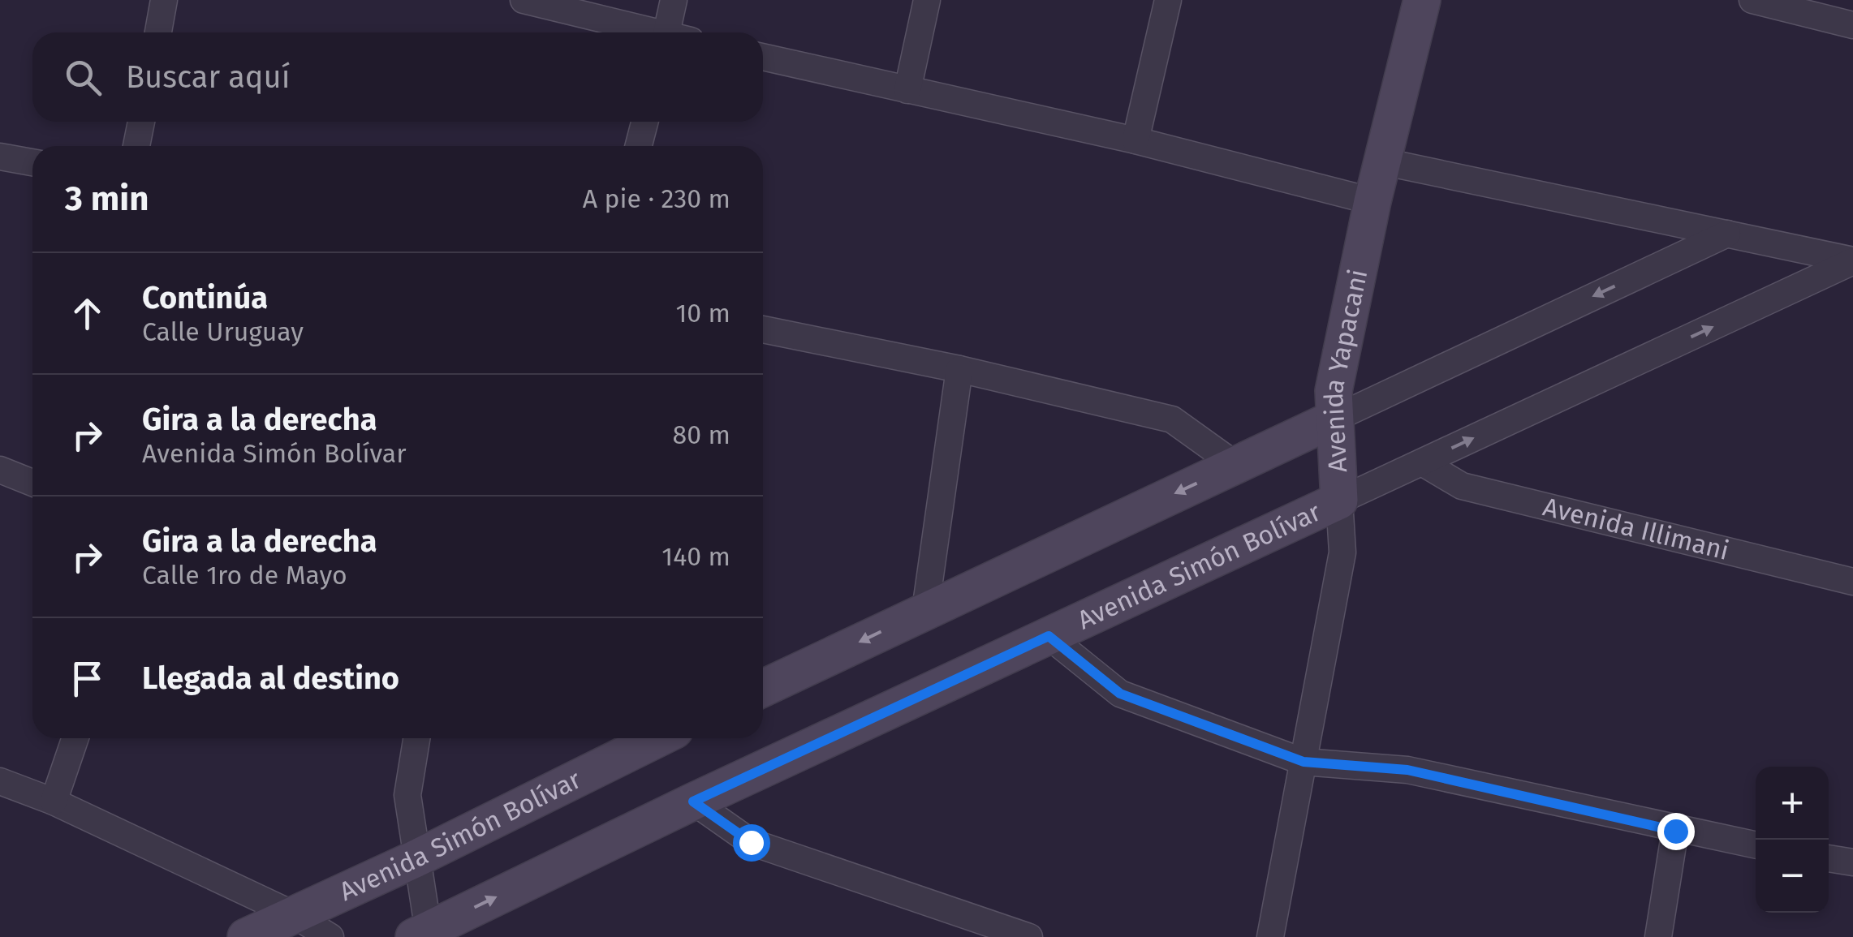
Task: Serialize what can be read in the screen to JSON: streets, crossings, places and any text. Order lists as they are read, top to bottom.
{
  "streets": {
    "street": ["Avenida Yapacani", "Avenida Illimani", "Avenida Simón Bolívar"]
  },
  "crossings": [
    ["Avenida Yapacani", "Avenida Simón Bolívar"],
    ["Avenida Illimani", "Avenida Simón Bolívar"]
  ],
  "page": {
    "search": "Buscar aquí",
    "heading": ["3 min", "A pie · 230 m"],
    "list": [
      ["Continúa", "Calle Uruguay", "10 m"],
      ["Gira a la derecha", "Avenida Simón Bolívar", "80 m"],
      ["Gira a la derecha", "Calle 1ro de Mayo", "140 m"],
      "Llegada al destino"
    ],
    "map_buttons": ["+", "−"]
  }
}
